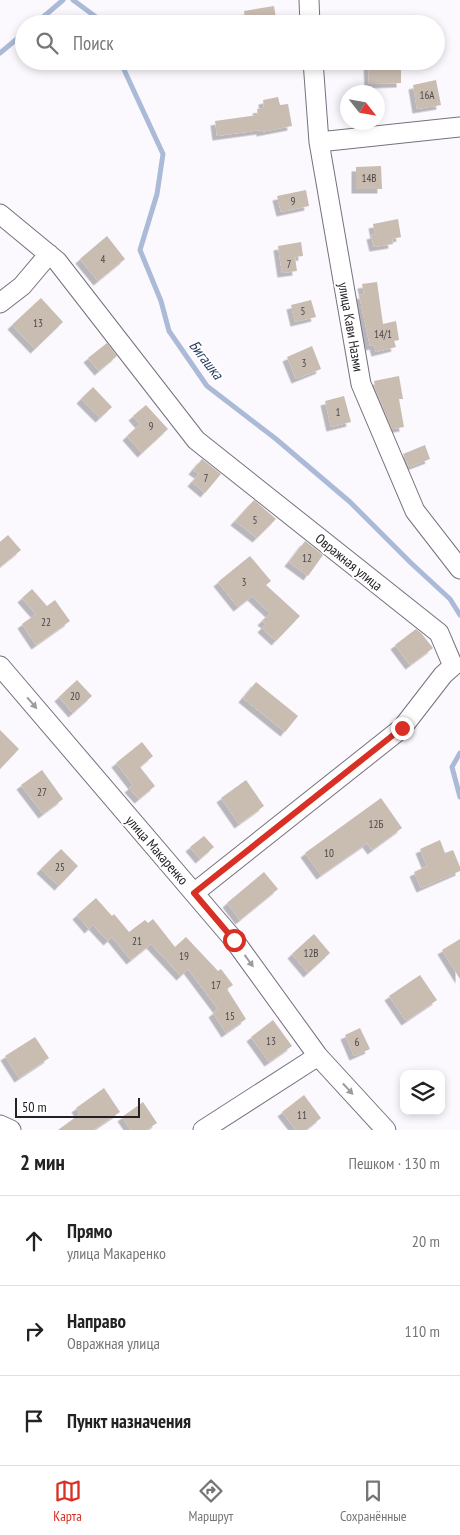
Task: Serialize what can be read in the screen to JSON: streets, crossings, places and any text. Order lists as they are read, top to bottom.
{
  "streets": {
    "street": ["улица Кави Назми", "Овражная улица", "улица Макаренко"]
  },
  "crossings": [
    ["Овражная улица", "улица Макаренко"]
  ],
  "one_way": ["улица Макаренко"],
  "water": ["Бигашка"],
  "house_numbers": [
    "16А",
    "14В",
    "9",
    "4",
    "7",
    "5",
    "13",
    "14/1",
    "3",
    "1",
    "9",
    "7",
    "5",
    "12",
    "3",
    "22",
    "20",
    "27",
    "12Б",
    "10",
    "25",
    "21",
    "12В",
    "19",
    "17",
    "15",
    "13",
    "6",
    "11"
  ],
  "scale_bar": "50 m",
  "north": "bottom right",
  "page": {
    "search": "Поиск",
    "scale": "50 m",
    "heading": ["2 мин", "Пешком · 130 m"],
    "list": [
      ["Прямо", "улица Макаренко", "20 m"],
      ["Направо", "Овражная улица", "110 m"],
      "Пункт назначения"
    ],
    "nav": ["Карта", "Маршрут", "Сохранённые"]
  }
}
